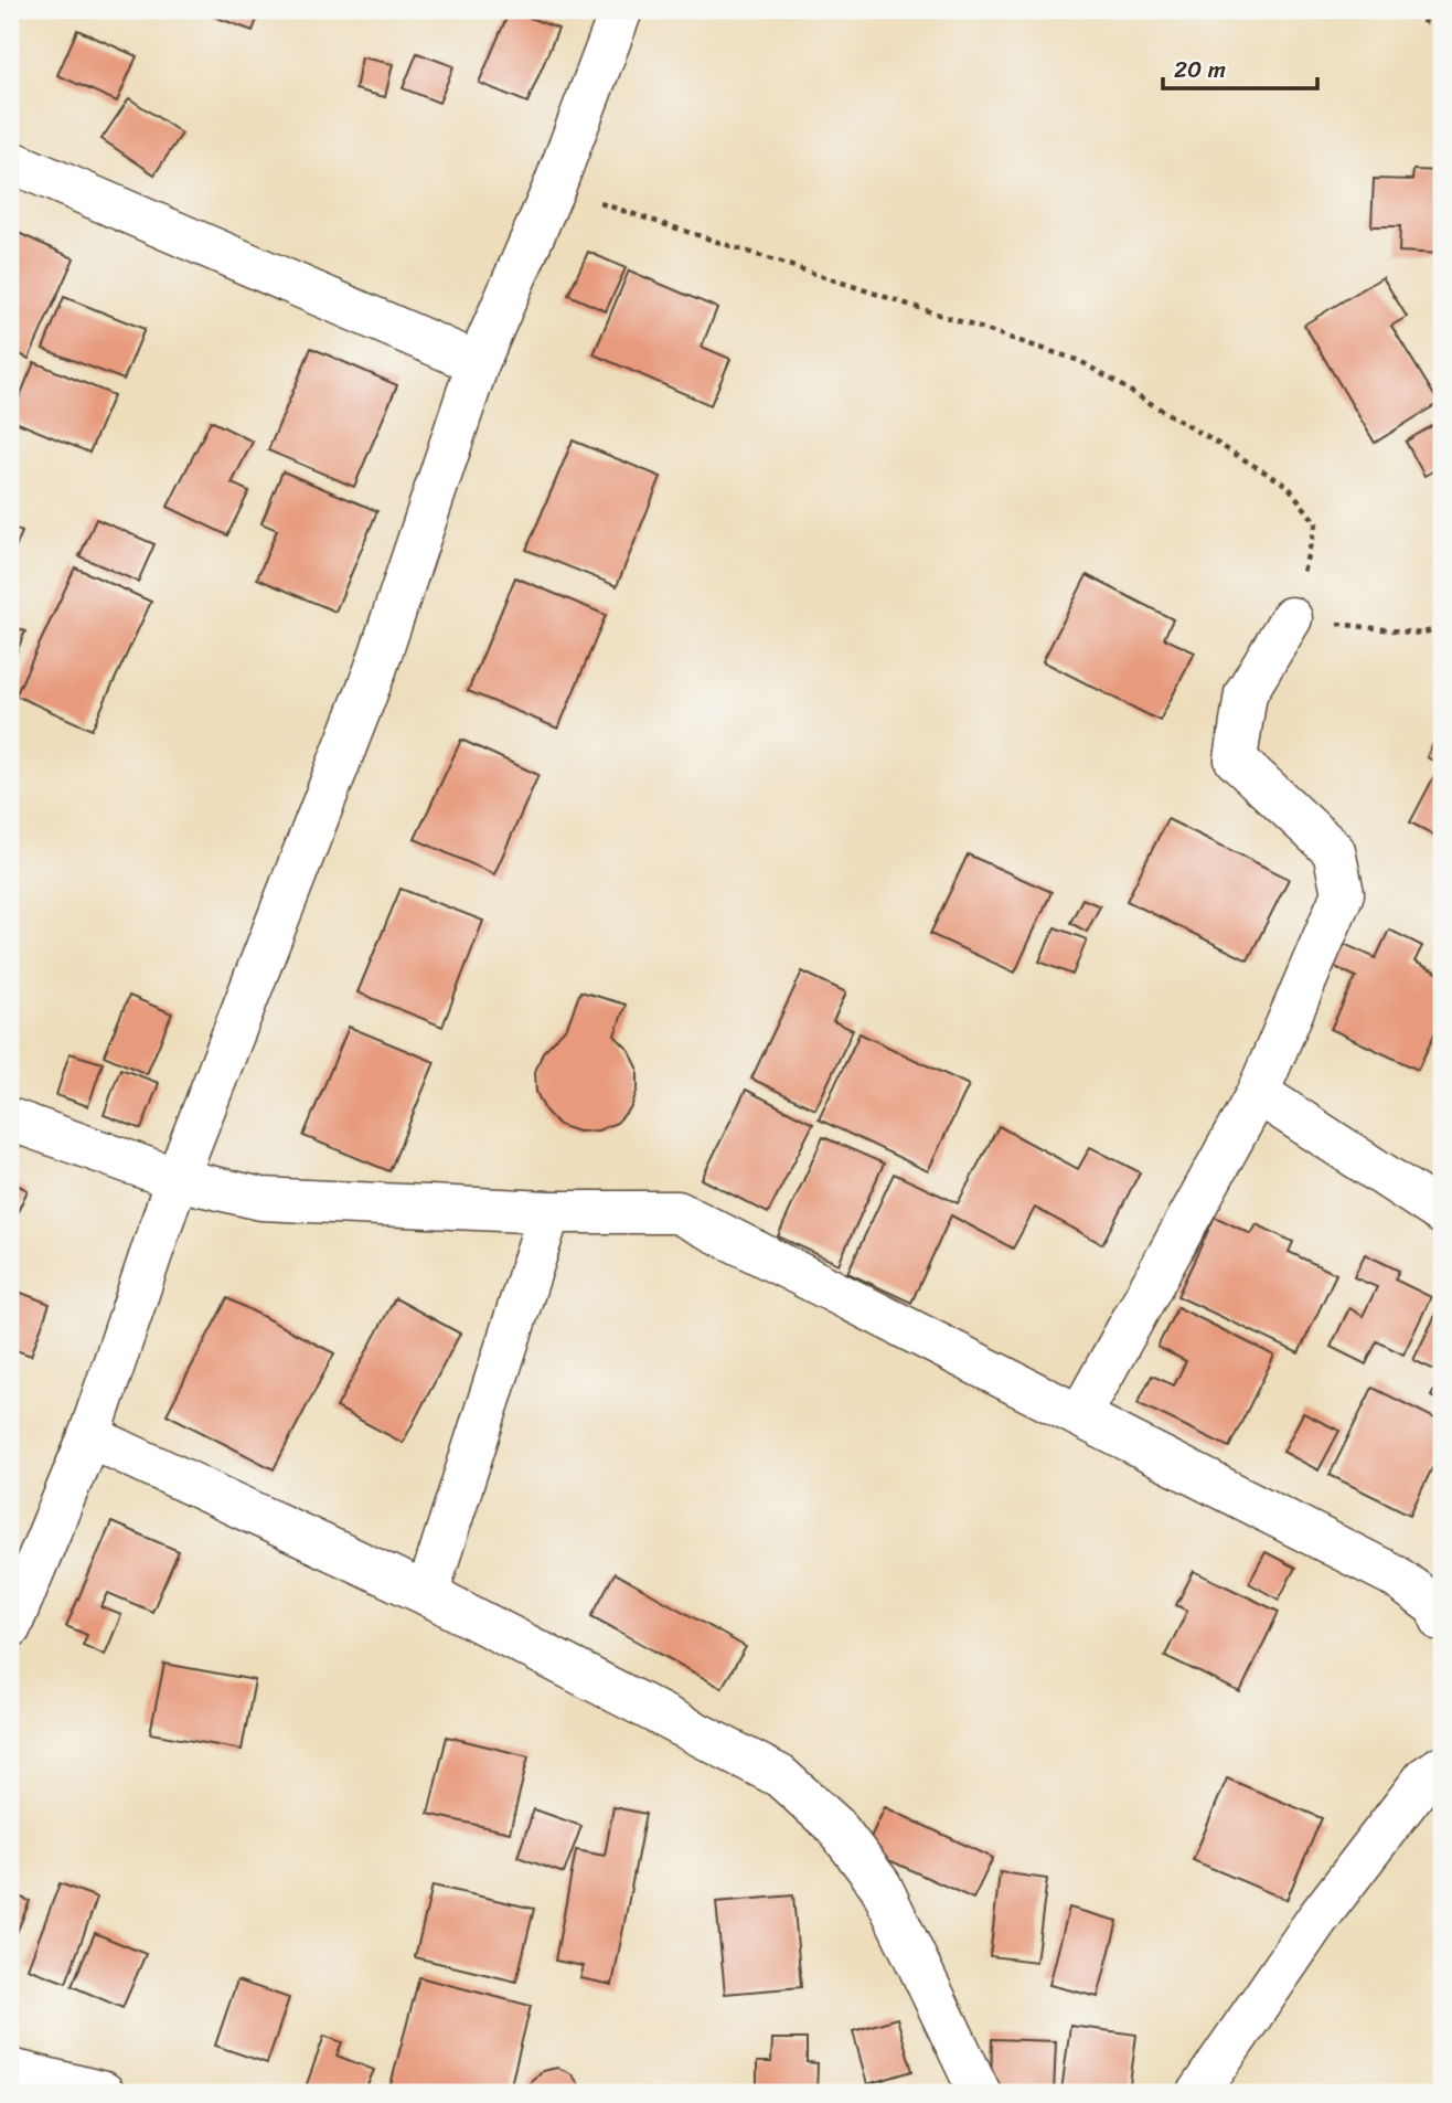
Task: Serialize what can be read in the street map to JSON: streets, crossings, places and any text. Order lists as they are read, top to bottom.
{
  "scale_bar": "20 m"
}
